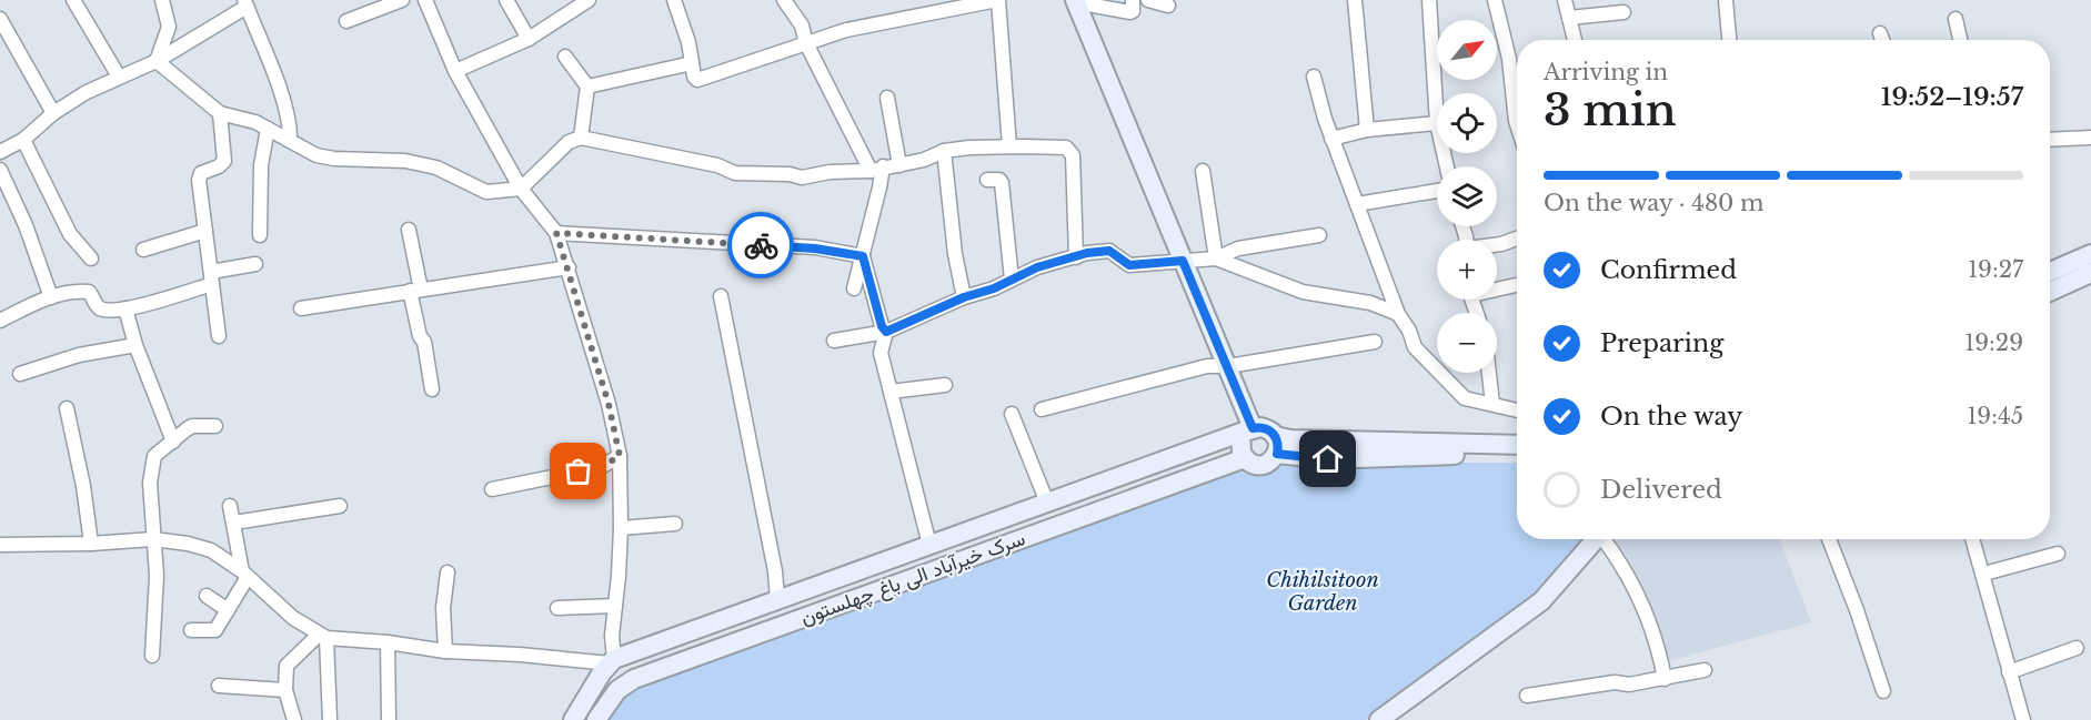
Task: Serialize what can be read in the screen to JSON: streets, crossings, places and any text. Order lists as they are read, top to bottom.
{
  "streets": {
    "main road": ["سرک خیرآباد الی باغ چهلستون"]
  },
  "parks": ["Chihilsitoon Garden"],
  "north": "top right",
  "page": {
    "map_buttons": ["+", "−"],
    "heading": ["3 min", "Arriving in", "19:52–19:57"],
    "bar": "On the way · 480 m",
    "list": [
      ["Confirmed", "19:27"],
      ["Preparing", "19:29"],
      ["On the way", "19:45"],
      "Delivered"
    ]
  }
}
